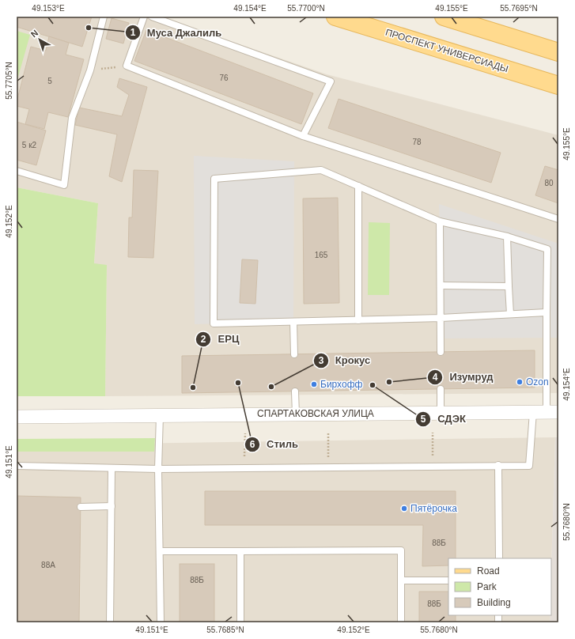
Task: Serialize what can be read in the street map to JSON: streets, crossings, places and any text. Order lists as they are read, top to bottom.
{
  "streets": {
    "main road": ["ПРОСПЕКТ УНИВЕРСИАДЫ"],
    "street": ["СПАРТАКОВСКАЯ УЛИЦА"]
  },
  "places": [
    "Муса Джалиль",
    "Изумруд",
    "Ozon",
    "Стиль",
    "Бирхофф",
    "СДЭК",
    "Крокус",
    "ЕРЦ",
    "Пятёрочка"
  ],
  "house_numbers": [
    "76",
    "5",
    "78",
    "5 к2",
    "80",
    "165",
    "88Б",
    "88А",
    "88Б",
    "88Б"
  ],
  "legend": ["Road", "Park", "Building"],
  "north": "top left",
  "coordinates": [
    "49.153°E",
    "49.154°E",
    "55.7700°N",
    "49.155°E",
    "55.7695°N",
    "55.7705°N",
    "49.152°E",
    "49.151°E",
    "55.7680°N",
    "55.7685°N"
  ]
}
